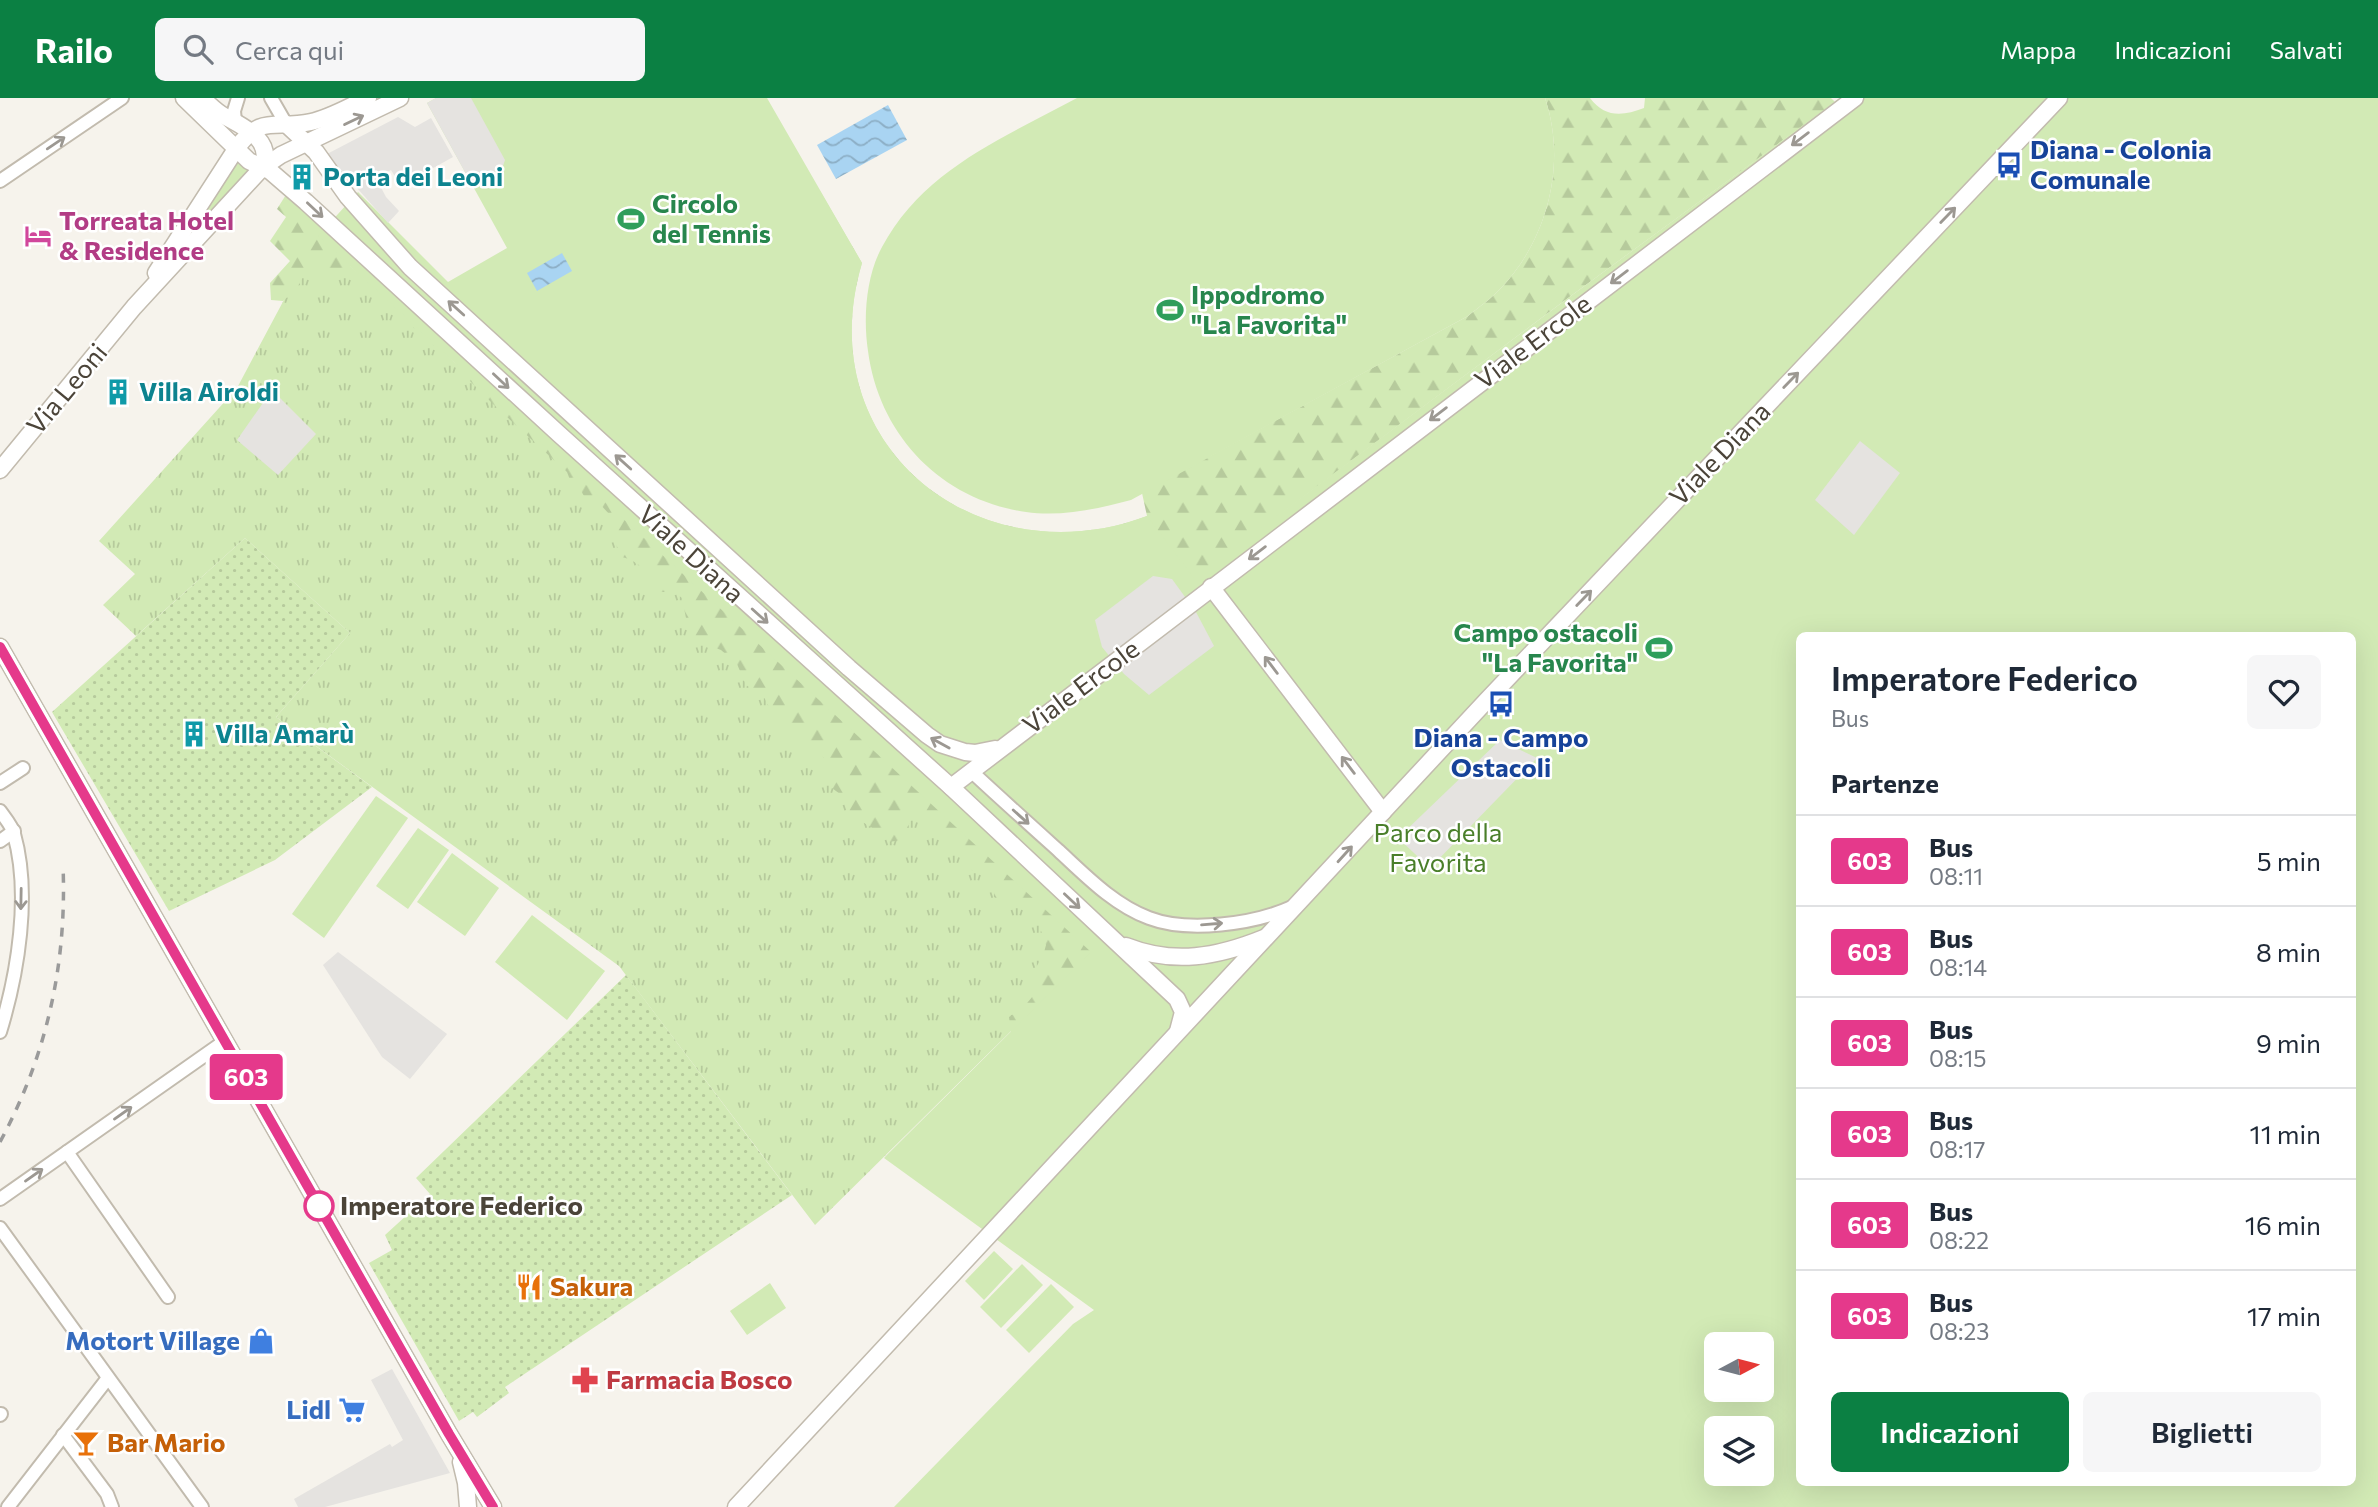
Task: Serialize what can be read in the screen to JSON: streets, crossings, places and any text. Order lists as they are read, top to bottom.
{
  "streets": {
    "street": ["Viale Ercole", "Via Leoni", "Viale Diana"]
  },
  "crossings": [
    ["Viale Ercole", "Viale Diana"],
    ["Via Leoni", "Viale Diana"]
  ],
  "one_way": ["Viale Ercole"],
  "parks": ["Parco della Favorita"],
  "places": {
    "bus stop": ["Diana - Colonia Comunale", "Diana - Campo Ostacoli"],
    "building": ["Porta dei Leoni", "Villa Airoldi", "Villa Amarù"],
    "sports": ["Circolo del Tennis", "Ippodromo \"La Favorita\"", "Campo ostacoli \"La Favorita\""],
    "hotel": ["Torreata Hotel & Residence"],
    "other": ["Imperatore Federico"],
    "restaurant": ["Sakura"],
    "shop": ["Motort Village"],
    "pharmacy": ["Farmacia Bosco"],
    "supermarket": ["Lidl"],
    "bar": ["Bar Mario"]
  },
  "lines": ["bus line 603"],
  "north": "right",
  "page": {
    "header": "Railo",
    "search": "Cerca qui",
    "nav": ["Mappa", "Indicazioni", "Salvati"],
    "on_map": "603",
    "heading": [
      ["Imperatore Federico", "Bus"],
      "Partenze"
    ],
    "list": [
      {
        "mark": "603",
        "name": "Bus",
        "note": "08:11",
        "value": "5 min"
      },
      {
        "mark": "603",
        "name": "Bus",
        "note": "08:14",
        "value": "8 min"
      },
      {
        "mark": "603",
        "name": "Bus",
        "note": "08:15",
        "value": "9 min"
      },
      {
        "mark": "603",
        "name": "Bus",
        "note": "08:17",
        "value": "11 min"
      },
      {
        "mark": "603",
        "name": "Bus",
        "note": "08:22",
        "value": "16 min"
      },
      {
        "mark": "603",
        "name": "Bus",
        "note": "08:23",
        "value": "17 min"
      }
    ],
    "buttons": ["Indicazioni", "Biglietti"]
  }
}
